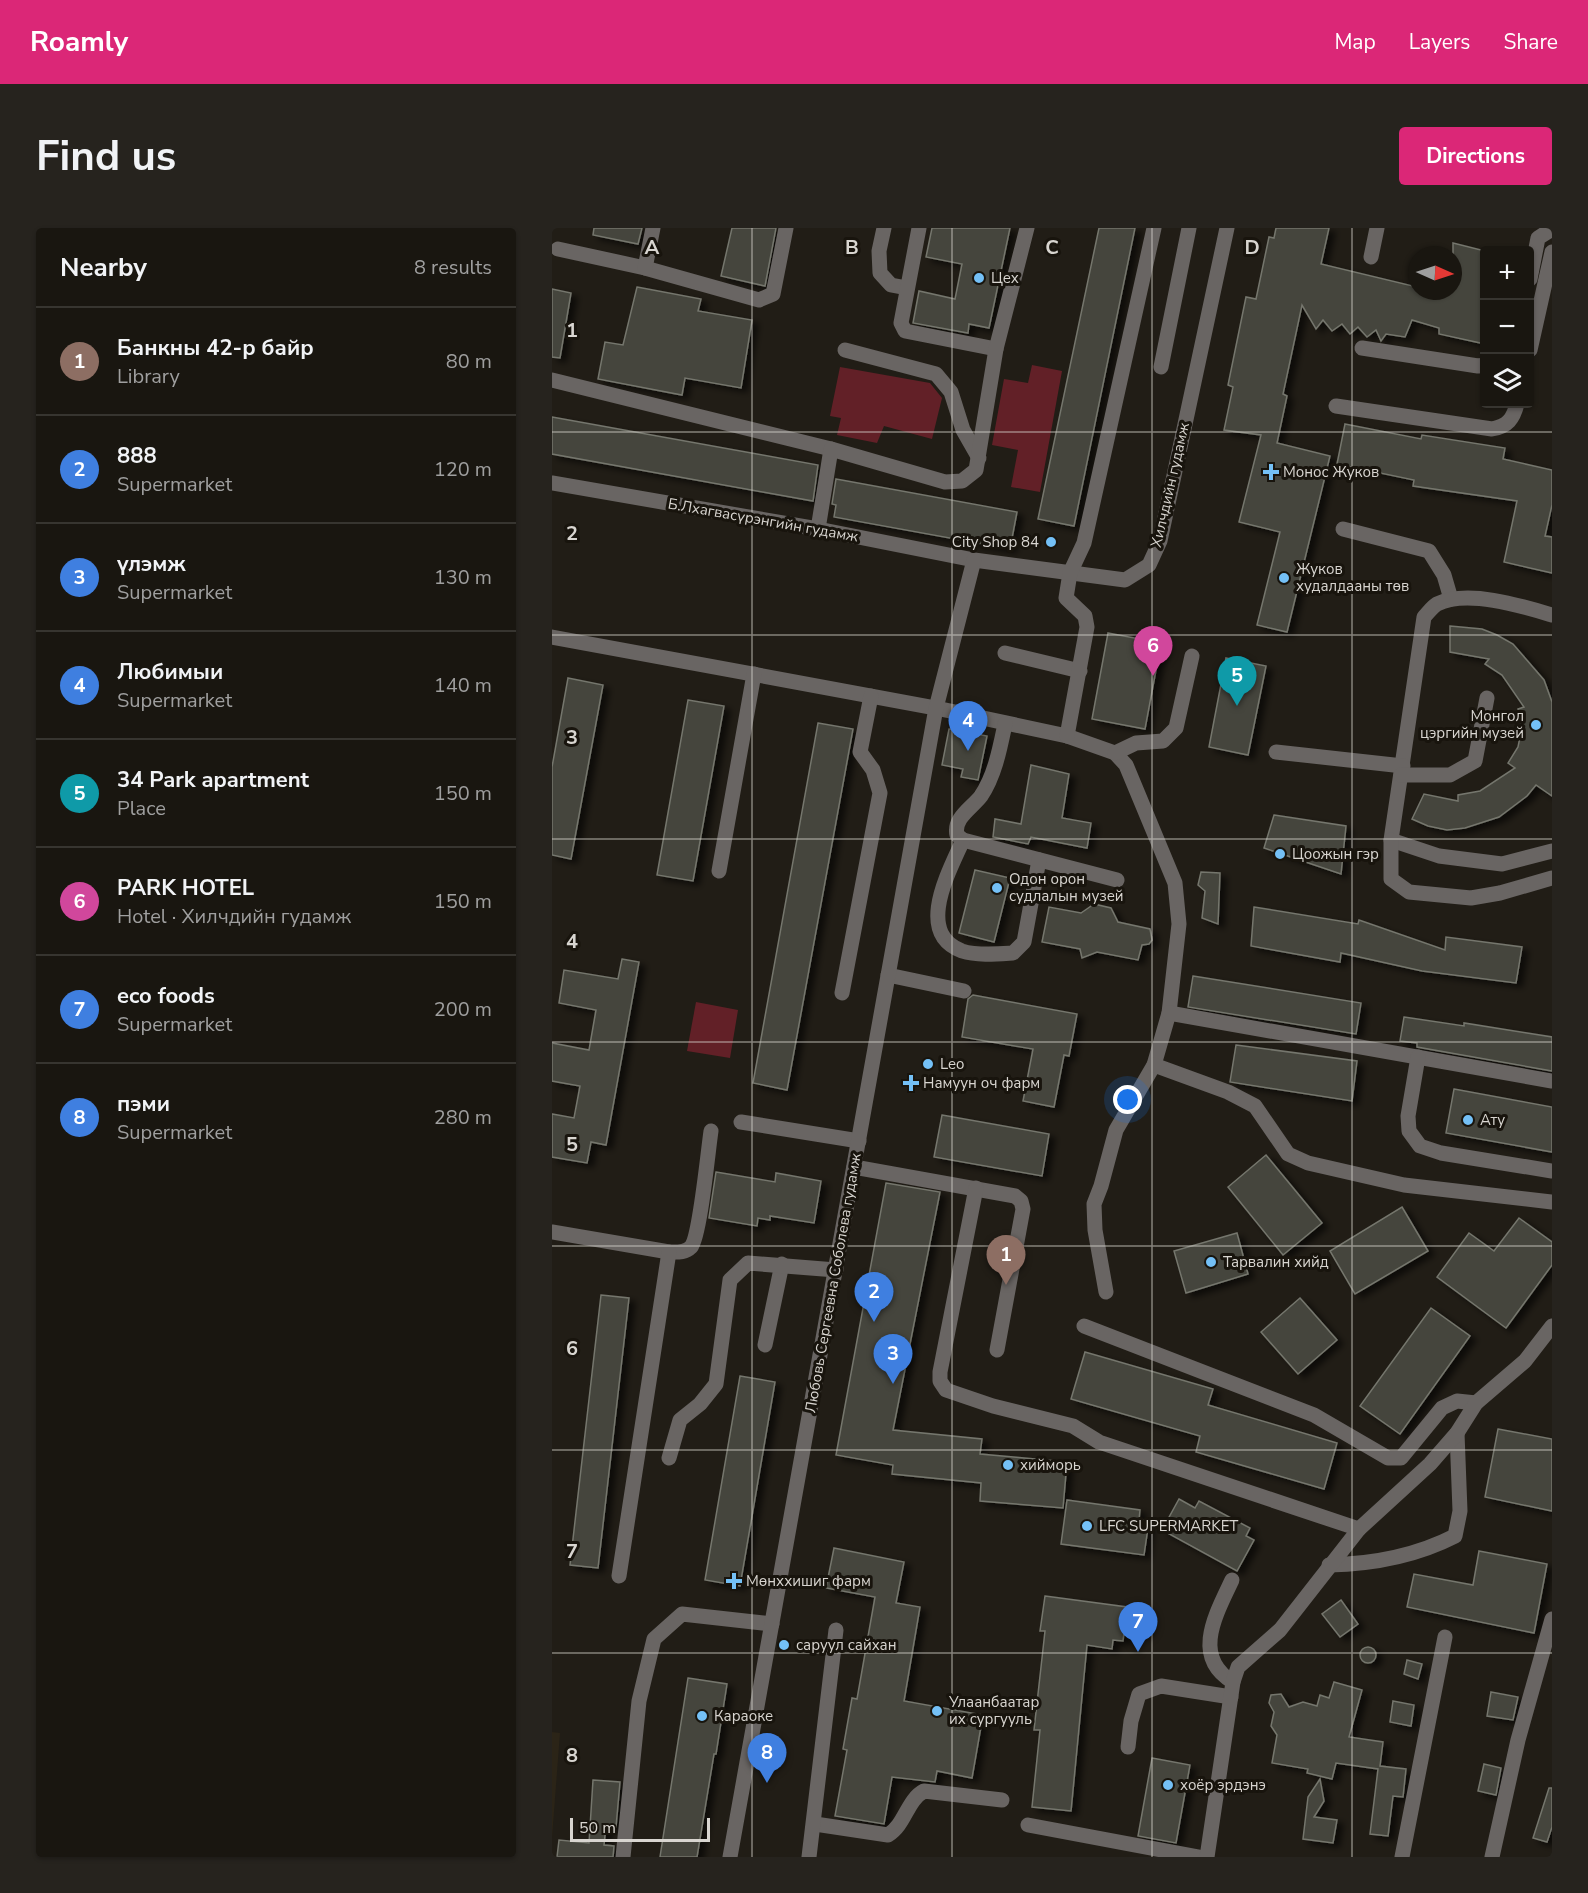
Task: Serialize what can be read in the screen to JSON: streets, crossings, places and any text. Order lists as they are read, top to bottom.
{
  "streets": {
    "street": ["Хилчдийн гудамж", "Б.Лхагвасүрэнгийн гудамж", "Любовь Сергеевна Соболева гудамж"]
  },
  "crossings": [
    ["Хилчдийн гудамж", "Б.Лхагвасүрэнгийн гудамж"],
    ["Хилчдийн гудамж", "Любовь Сергеевна Соболева гудамж"],
    ["Б.Лхагвасүрэнгийн гудамж", "Любовь Сергеевна Соболева гудамж"]
  ],
  "places": {
    "other": [
      "Цех",
      "City Shop 84",
      "Жуков худалдааны төв",
      "Монгол цэргийн музей",
      "Цоожын гэр",
      "Одон орон судлалын музей",
      "Leo",
      "Ату",
      "Тарвалин хийд",
      "хийморь",
      "LFC SUPERMARKET",
      "саруул сайхан",
      "Улаанбаатар их сургууль",
      "Караоке",
      "хоёр эрдэнэ"
    ],
    "health": ["Монос Жуков", "Намуун оч фарм", "Мөнххишиг фарм"]
  },
  "scale_bar": "50 m",
  "north": "right",
  "page": {
    "header": "Roamly",
    "nav": ["Map", "Layers", "Share"],
    "buttons": "Directions",
    "title": "Find us",
    "heading": ["Nearby", "8 results"],
    "map_buttons": ["+", "−"],
    "list": [
      {
        "mark": "1",
        "name": "Банкны 42-р байр",
        "note": "Library",
        "value": "80 m"
      },
      {
        "mark": "2",
        "name": "888",
        "note": "Supermarket",
        "value": "120 m"
      },
      {
        "mark": "3",
        "name": "үлэмж",
        "note": "Supermarket",
        "value": "130 m"
      },
      {
        "mark": "4",
        "name": "Любимыи",
        "note": "Supermarket",
        "value": "140 m"
      },
      {
        "mark": "5",
        "name": "34 Park apartment",
        "note": "Place",
        "value": "150 m"
      },
      {
        "mark": "6",
        "name": "PARK HOTEL",
        "note": "Hotel · Хилчдийн гудамж",
        "value": "150 m"
      },
      {
        "mark": "7",
        "name": "eco foods",
        "note": "Supermarket",
        "value": "200 m"
      },
      {
        "mark": "8",
        "name": "пэми",
        "note": "Supermarket",
        "value": "280 m"
      }
    ],
    "pins": [
      "6",
      "5",
      "4",
      "1",
      "2",
      "3",
      "7",
      "8"
    ],
    "scale": "50 m"
  },
  "grid": {
    "columns": [
      "A",
      "B",
      "C",
      "D"
    ],
    "rows": [
      "1",
      "2",
      "3",
      "4",
      "5",
      "6",
      "7",
      "8"
    ]
  }
}
